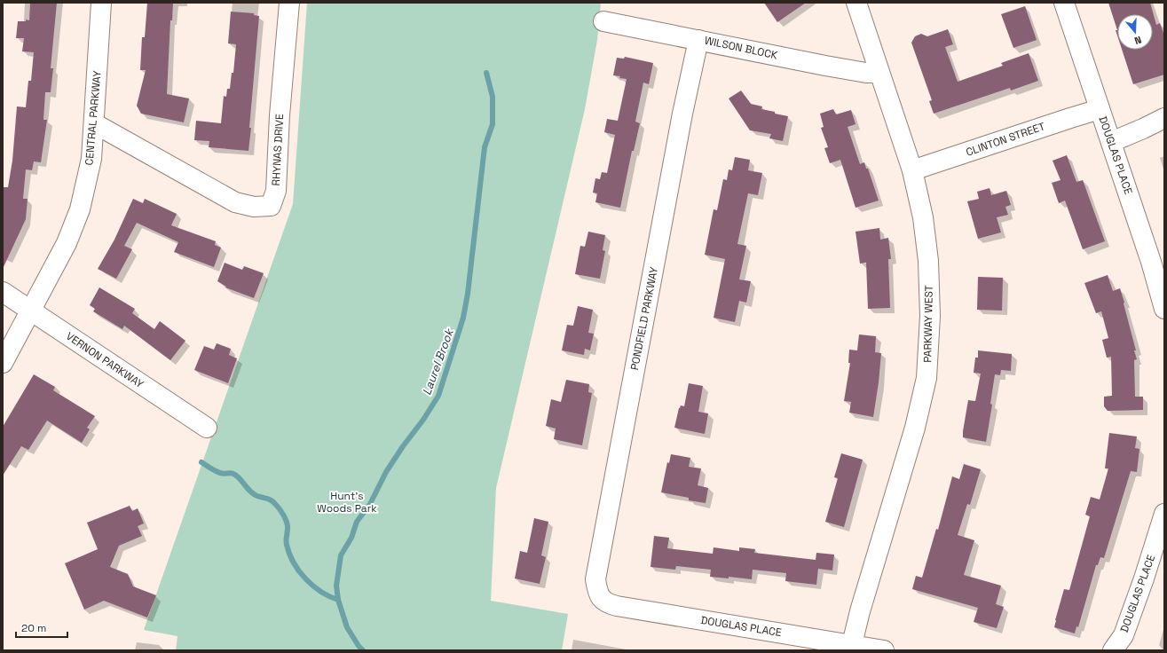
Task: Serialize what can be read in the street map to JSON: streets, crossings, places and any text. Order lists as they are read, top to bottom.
{
  "streets": {
    "street": [
      "WILSON BLOCK",
      "CENTRAL PARKWAY",
      "CLINTON STREET",
      "RHYNAS DRIVE",
      "DOUGLAS PLACE",
      "PONDFIELD PARKWAY",
      "PARKWAY WEST",
      "VERNON PARKWAY"
    ]
  },
  "crossings": [
    ["WILSON BLOCK", "PONDFIELD PARKWAY"],
    ["WILSON BLOCK", "PARKWAY WEST"],
    ["CENTRAL PARKWAY", "RHYNAS DRIVE"],
    ["CENTRAL PARKWAY", "VERNON PARKWAY"],
    ["CLINTON STREET", "DOUGLAS PLACE"],
    ["CLINTON STREET", "PARKWAY WEST"],
    ["DOUGLAS PLACE", "PONDFIELD PARKWAY"],
    ["DOUGLAS PLACE", "PARKWAY WEST"]
  ],
  "water": ["Laurel Brook"],
  "parks": ["Hunt's Woods Park"],
  "scale_bar": "20 m",
  "north": "bottom"
}
